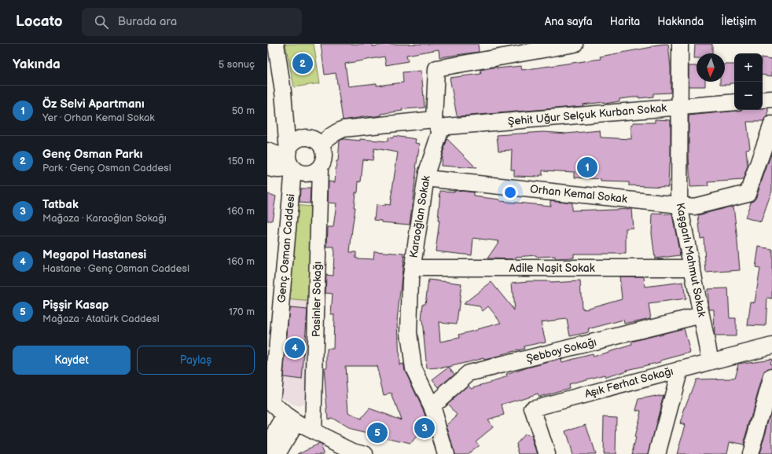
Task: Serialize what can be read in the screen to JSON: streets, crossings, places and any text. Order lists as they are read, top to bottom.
{
  "streets": {
    "street": [
      "Şehit Uğur Selçuk Kurban Sokak",
      "Orhan Kemal Sokak",
      "Karaoğlan Sokak",
      "Genç Osman Caddesi",
      "Kaşgarlı Mahmut Sokak",
      "Adile Naşit Sokak",
      "Pasinler Sokağı",
      "Şebboy Sokağı",
      "Aşık Ferhat Sokağı"
    ]
  },
  "crossings": [
    ["Şehit Uğur Selçuk Kurban Sokak", "Karaoğlan Sokak"],
    ["Şehit Uğur Selçuk Kurban Sokak", "Genç Osman Caddesi"],
    ["Şehit Uğur Selçuk Kurban Sokak", "Kaşgarlı Mahmut Sokak"],
    ["Şehit Uğur Selçuk Kurban Sokak", "Pasinler Sokağı"],
    ["Orhan Kemal Sokak", "Karaoğlan Sokak"],
    ["Orhan Kemal Sokak", "Kaşgarlı Mahmut Sokak"],
    ["Karaoğlan Sokak", "Adile Naşit Sokak"],
    ["Karaoğlan Sokak", "Şebboy Sokağı"],
    ["Genç Osman Caddesi", "Pasinler Sokağı"],
    ["Kaşgarlı Mahmut Sokak", "Adile Naşit Sokak"],
    ["Kaşgarlı Mahmut Sokak", "Şebboy Sokağı"],
    ["Kaşgarlı Mahmut Sokak", "Aşık Ferhat Sokağı"]
  ],
  "north": "bottom",
  "page": {
    "header": "Locato",
    "search": "Burada ara",
    "nav": [
      "Ana sayfa",
      "Harita",
      "Hakkında",
      "İletişim"
    ],
    "heading": ["Yakında", "5 sonuç"],
    "pins": [
      "2",
      "1",
      "4",
      "3",
      "5"
    ],
    "map_buttons": ["+", "−"],
    "list": [
      {
        "mark": "1",
        "name": "Öz Selvi Apartmanı",
        "note": "Yer · Orhan Kemal Sokak",
        "value": "50 m"
      },
      {
        "mark": "2",
        "name": "Genç Osman Parkı",
        "note": "Park · Genç Osman Caddesi",
        "value": "150 m"
      },
      {
        "mark": "3",
        "name": "Tatbak",
        "note": "Mağaza · Karaoğlan Sokağı",
        "value": "160 m"
      },
      {
        "mark": "4",
        "name": "Megapol Hastanesi",
        "note": "Hastane · Genç Osman Caddesi",
        "value": "160 m"
      },
      {
        "mark": "5",
        "name": "Pişşir Kasap",
        "note": "Mağaza · Atatürk Caddesi",
        "value": "170 m"
      }
    ],
    "buttons": ["Kaydet", "Paylaş"]
  }
}
